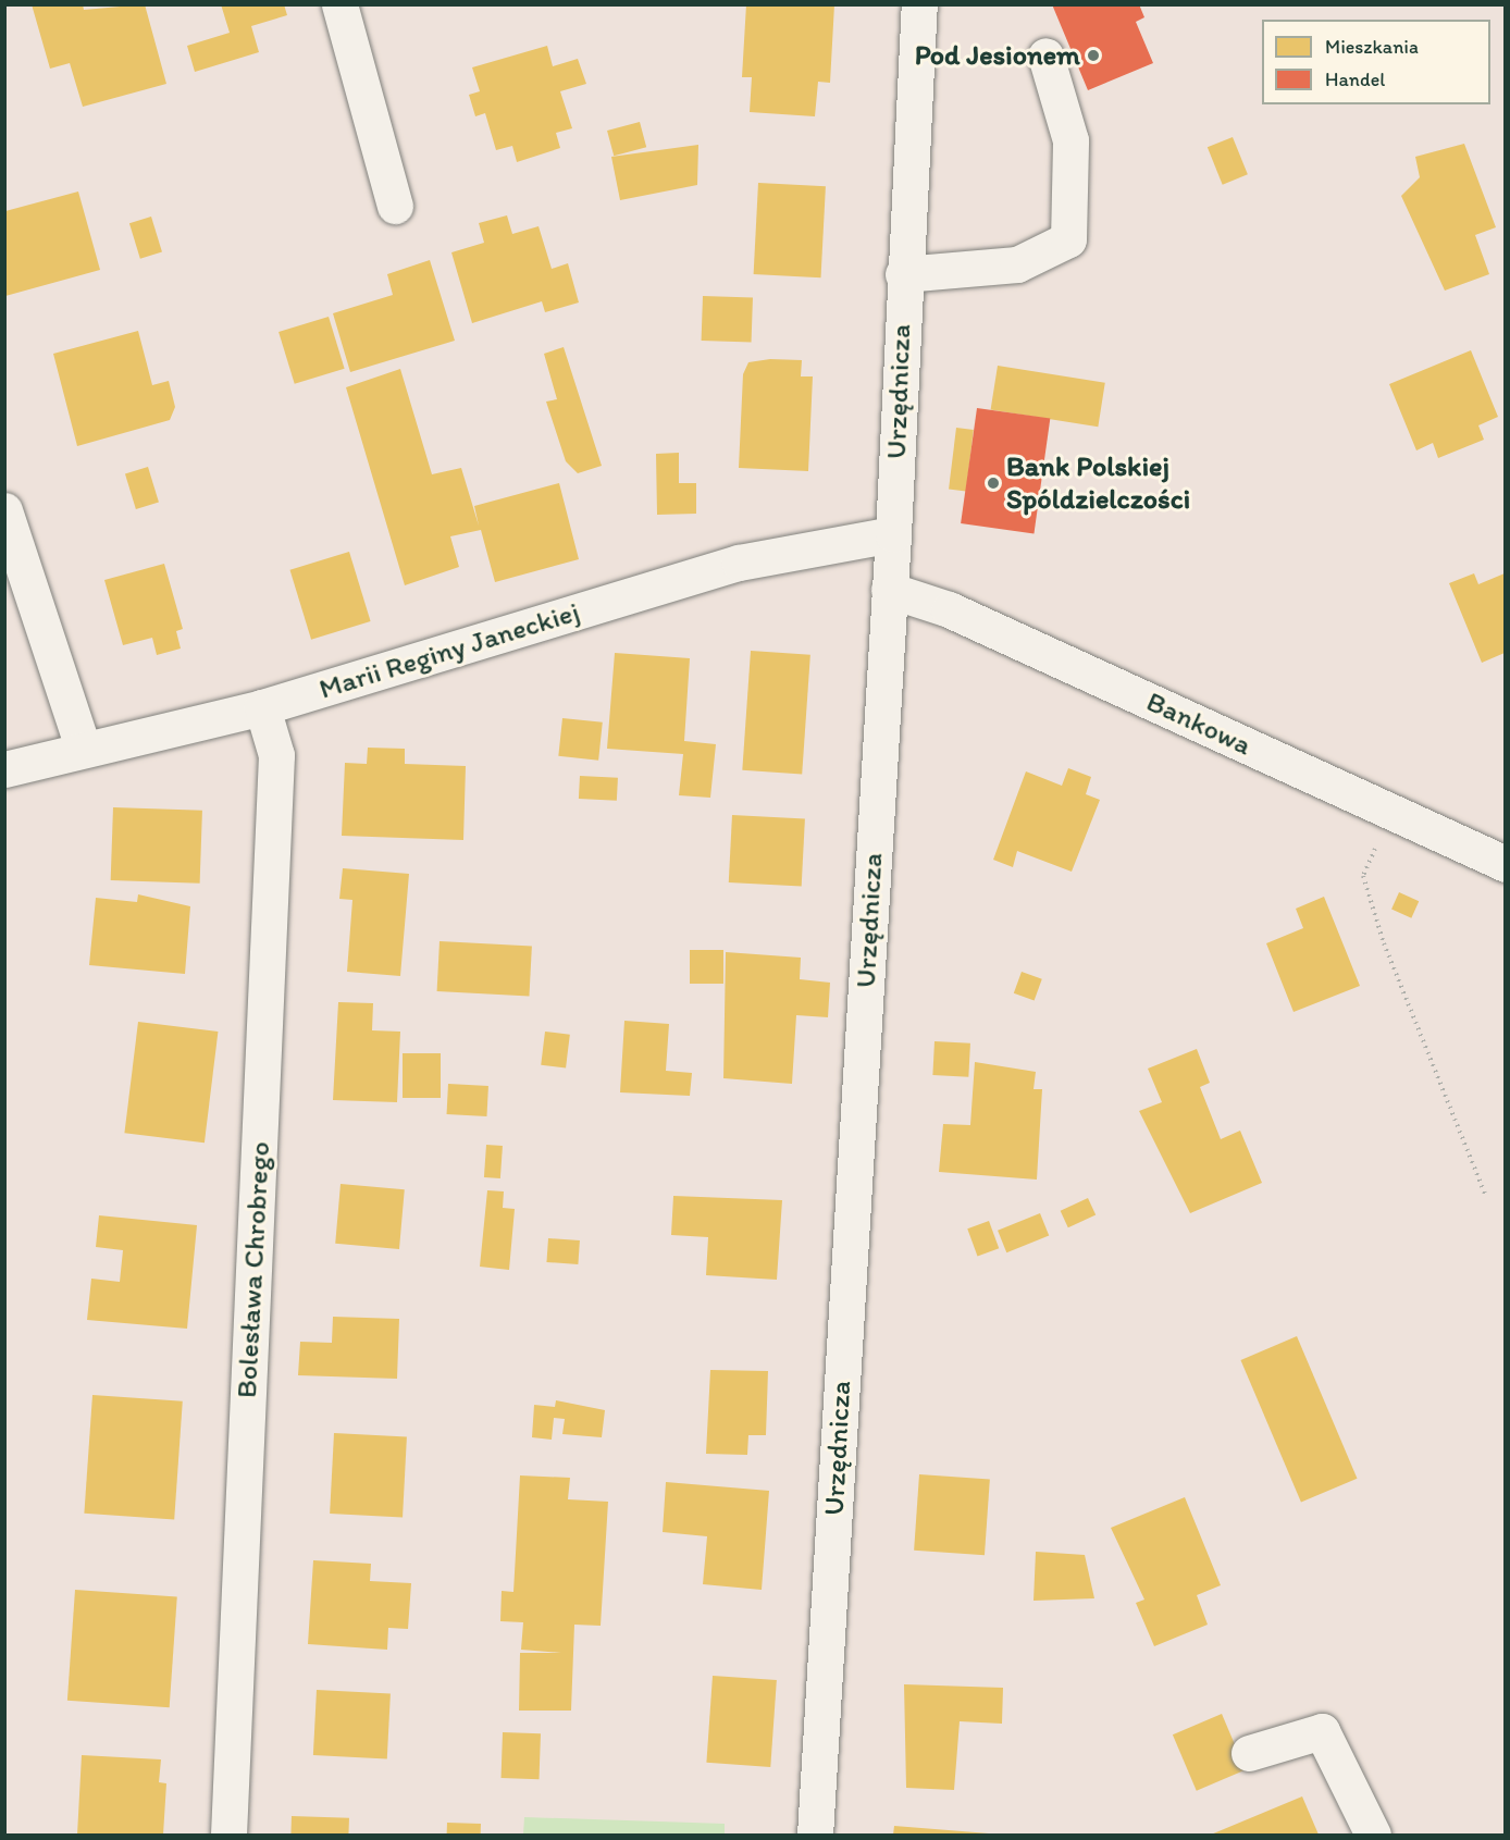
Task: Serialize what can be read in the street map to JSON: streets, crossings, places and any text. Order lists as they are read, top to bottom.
{
  "streets": {
    "street": [
      "Urzędnicza",
      "Marii Reginy Janeckiej",
      "Bankowa",
      "Bolesława Chrobrego"
    ]
  },
  "crossings": [
    ["Urzędnicza", "Marii Reginy Janeckiej"],
    ["Urzędnicza", "Bankowa"],
    ["Marii Reginy Janeckiej", "Bolesława Chrobrego"]
  ],
  "places": ["Pod Jesionem", "Bank Polskiej Spóldzielczości"],
  "legend": ["Mieszkania", "Handel"]
}
